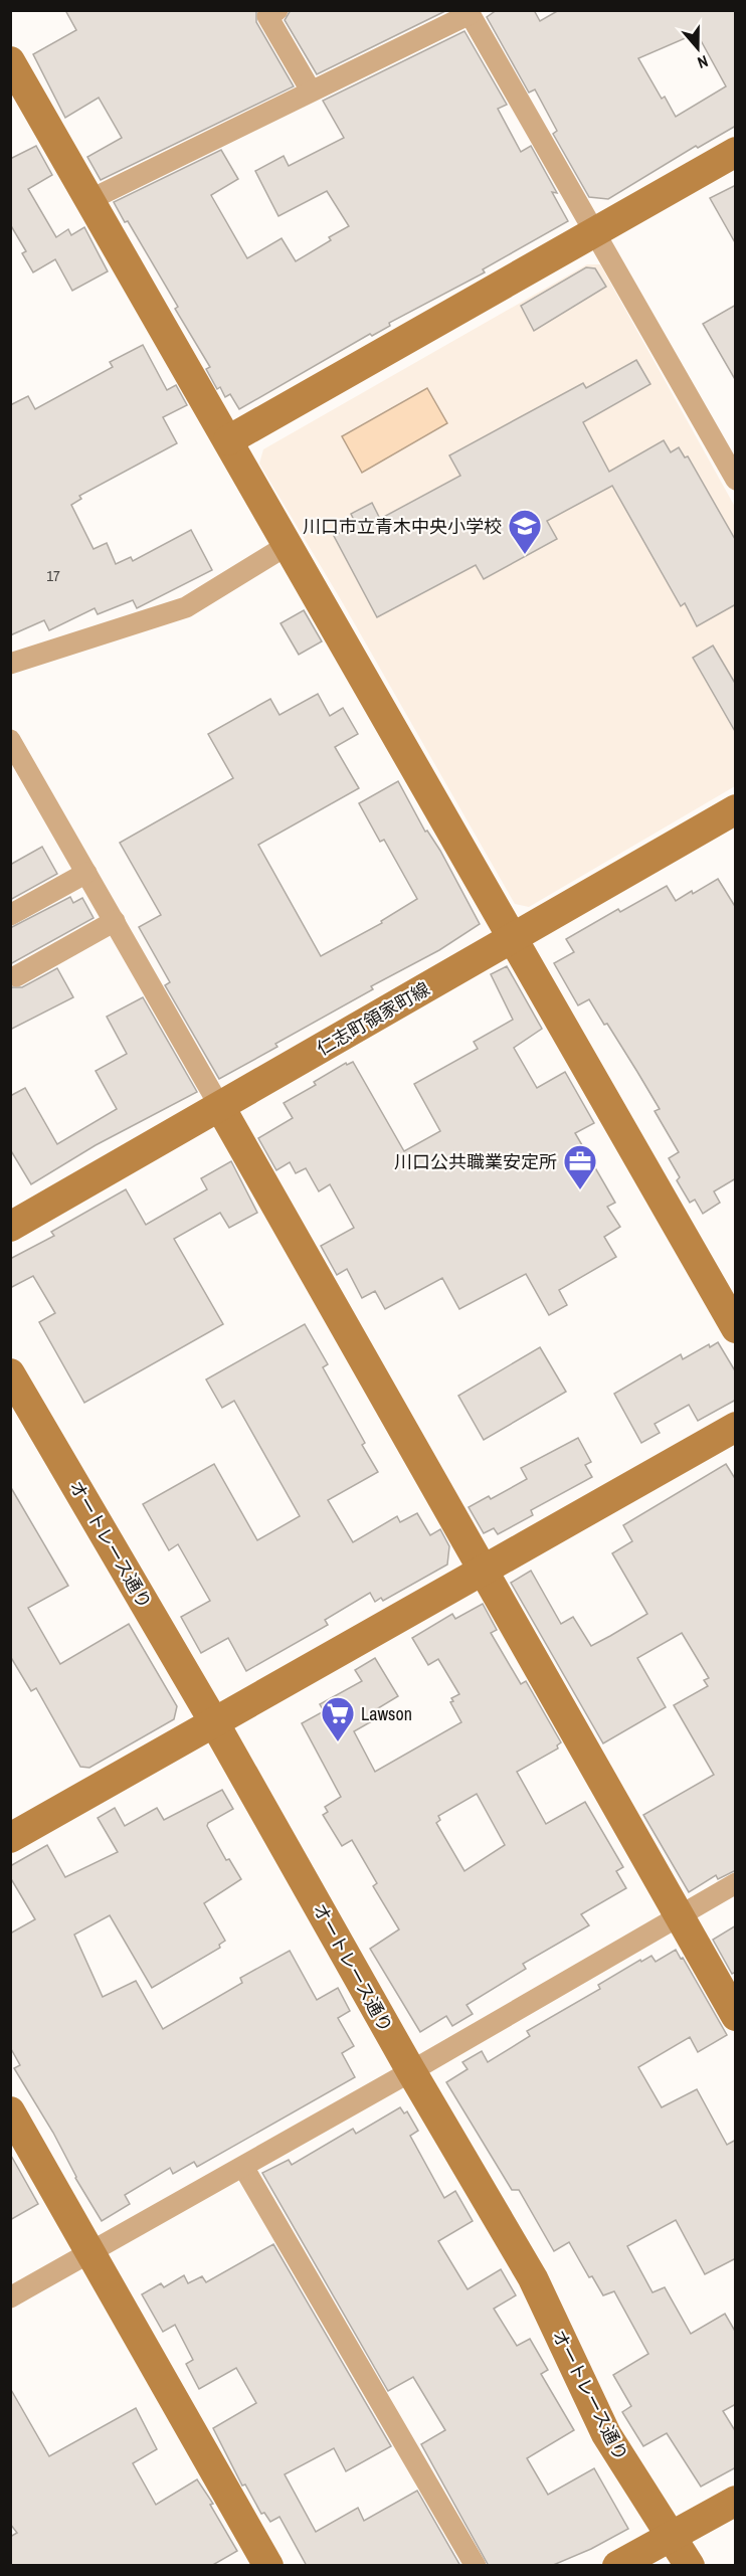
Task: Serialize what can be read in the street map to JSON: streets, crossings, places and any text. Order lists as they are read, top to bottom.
{
  "streets": {
    "street": ["仁志町領家町線", "オートレース通り"]
  },
  "places": {
    "school or university": ["川口市立青木中央小学校"],
    "office": ["川口公共職業安定所"],
    "supermarket": ["Lawson"]
  },
  "house_numbers": ["17"],
  "north": "bottom"
}
